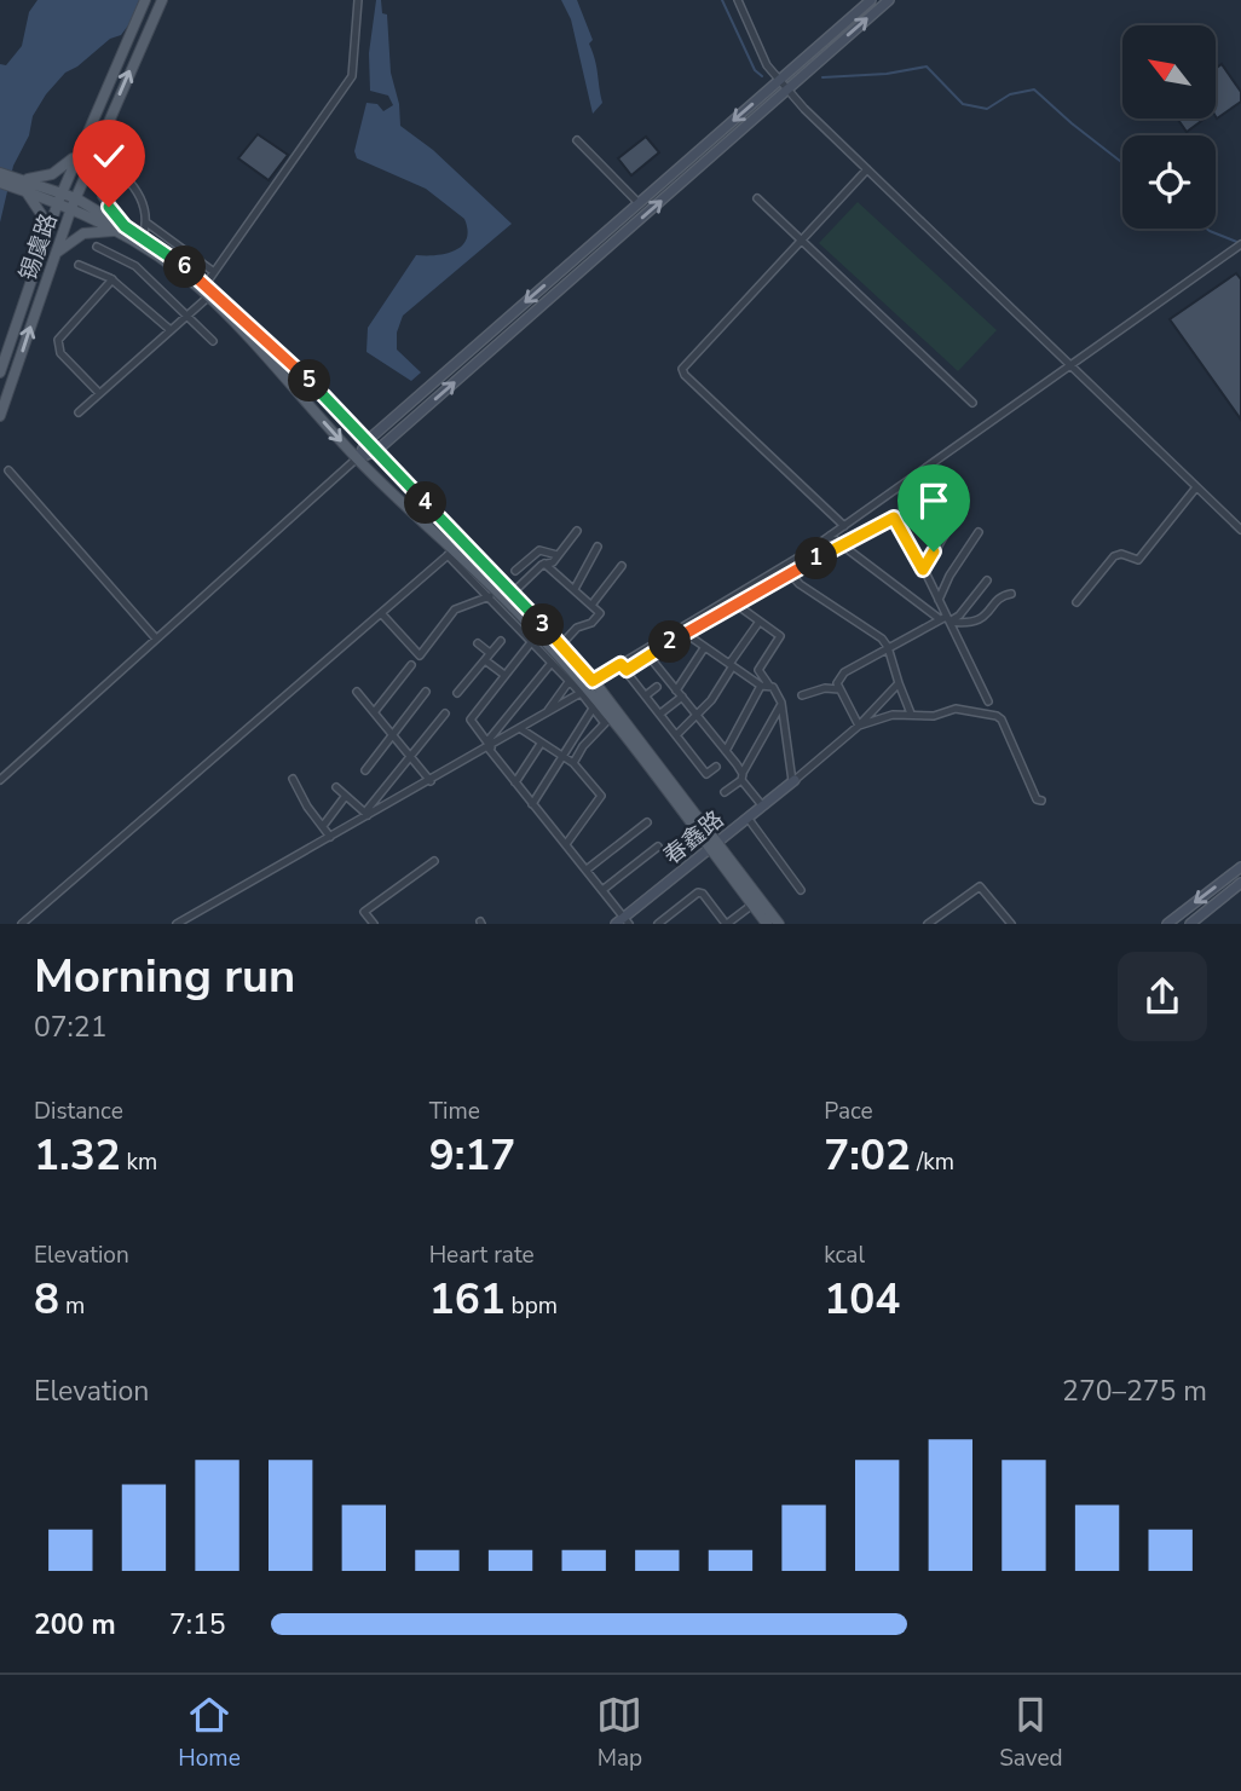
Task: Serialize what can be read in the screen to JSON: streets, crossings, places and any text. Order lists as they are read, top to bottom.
{
  "streets": {
    "main road": ["锡虞路", "春鑫路"]
  },
  "north": "top left",
  "page": {
    "pins": [
      "6",
      "5",
      "4",
      "1",
      "3",
      "2"
    ],
    "heading": ["Morning run", "07:21"],
    "stats": [
      ["Distance", "1.32 km"],
      ["Time", "9:17"],
      ["Pace", "7:02 /km"],
      ["Elevation", "8 m"],
      ["Heart rate", "161 bpm"],
      ["kcal", "104"]
    ],
    "chart": ["Elevation", "270–275 m"],
    "list": [
      {
        "name": "200 m",
        "note": "7:15"
      }
    ],
    "tabs": ["Home", "Map", "Saved"]
  }
}
